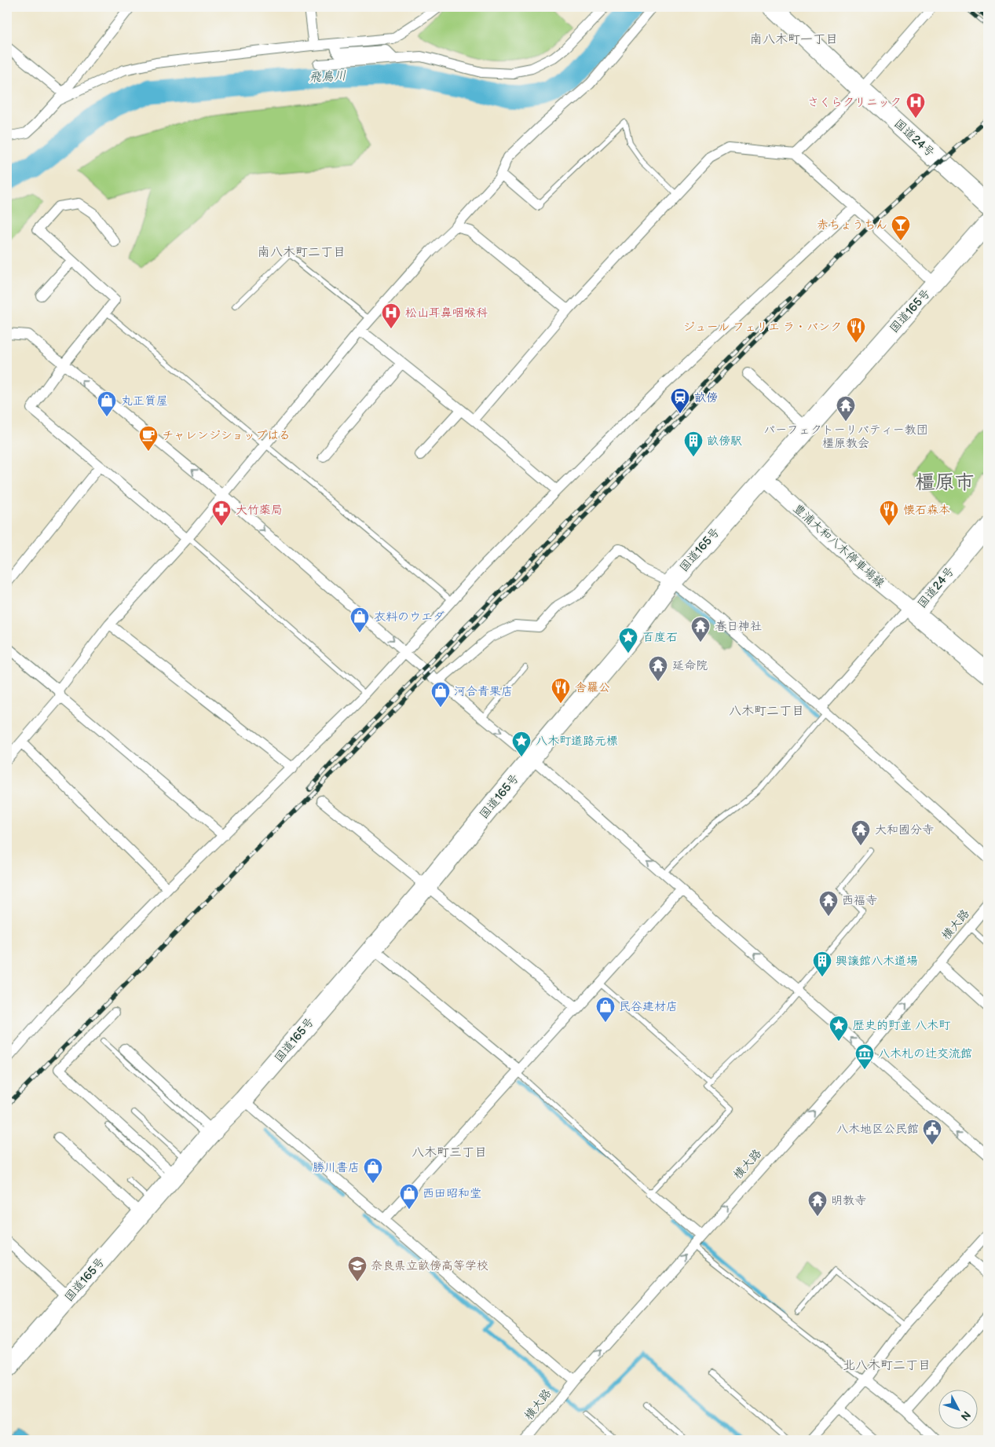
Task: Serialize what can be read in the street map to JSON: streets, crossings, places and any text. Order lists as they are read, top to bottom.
{
  "streets": {
    "highway": ["国道24号", "国道165号"],
    "main road": ["豊浦大和八木停車場線"],
    "street": ["横大路"]
  },
  "crossings": [
    ["国道24号", "豊浦大和八木停車場線"],
    ["国道165号", "豊浦大和八木停車場線"]
  ],
  "one_way": ["横大路"],
  "districts": [
    "南八木町一丁目",
    "南八木町二丁目",
    "橿原市",
    "八木町二丁目",
    "八木町三丁目",
    "北八木町二丁目"
  ],
  "water": ["飛鳥川"],
  "places": {
    "hospital": ["さくらクリニック", "松山耳鼻咽喉科"],
    "bar": ["赤ちょうちん"],
    "restaurant": ["ジュール フェリエ ラ・バンク", "懐石森本", "舎羅公"],
    "station": ["畝傍"],
    "shop": [
      "丸正質屋",
      "衣料のウエダ",
      "河合青果店",
      "民谷建材店",
      "勝川書店",
      "西田昭和堂"
    ],
    "temple": [
      "パーフェクトーリバティー教団 橿原教会",
      "春日神社",
      "延命院",
      "大和國分寺",
      "西福寺",
      "明教寺"
    ],
    "cafe": ["チャレンジショップはる"],
    "building": ["畝傍駅", "興譲館八木道場"],
    "pharmacy": ["大竹薬局"],
    "place": ["百度石", "八木町道路元標", "歴史的町並 八木町"],
    "museum": ["八木札の辻交流館"],
    "public building": ["八木地区公民館"],
    "school or university": ["奈良県立畝傍高等学校"]
  },
  "north": "bottom right"
}
